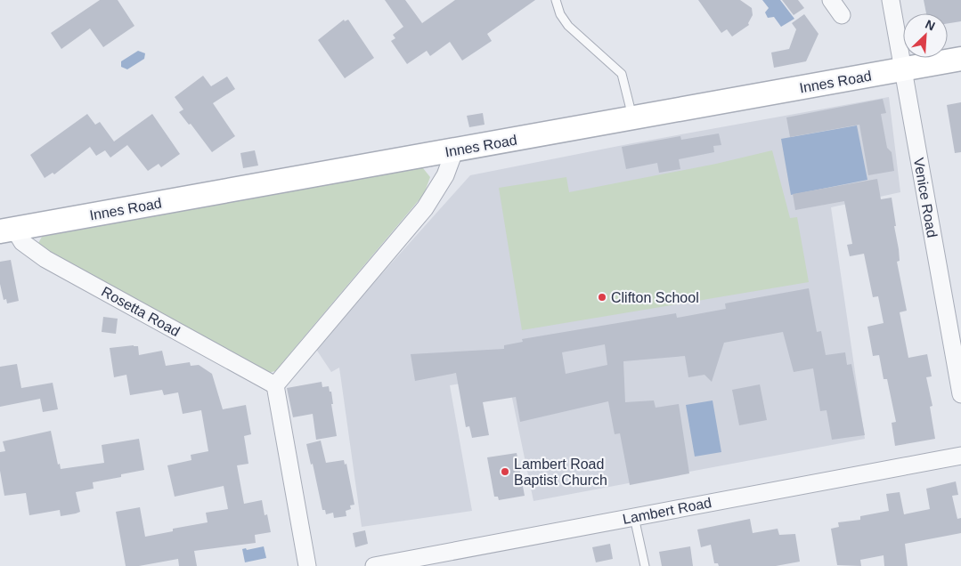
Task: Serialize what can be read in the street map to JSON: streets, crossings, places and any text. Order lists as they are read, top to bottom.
{
  "streets": {
    "street": [
      "Innes Road",
      "Venice Road",
      "Rosetta Road",
      "Lambert Road"
    ]
  },
  "crossings": [
    ["Innes Road", "Venice Road"],
    ["Innes Road", "Rosetta Road"]
  ],
  "places": ["Clifton School", "Lambert Road Baptist Church"],
  "north": "top right"
}
